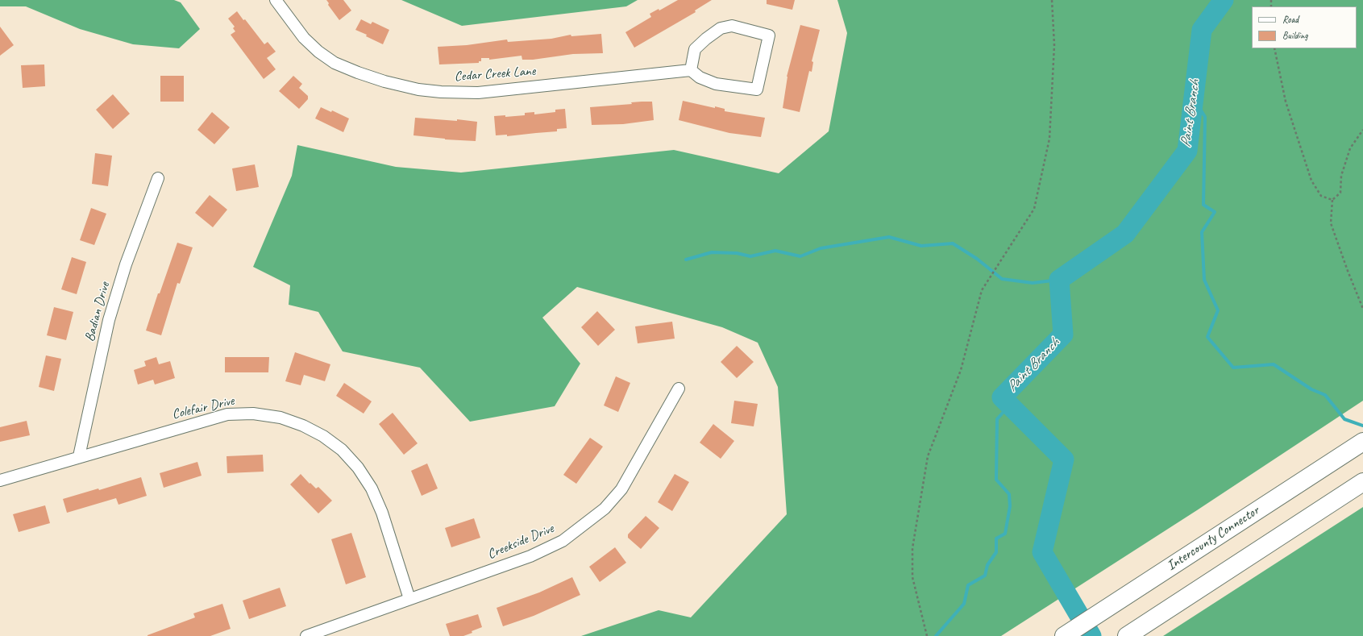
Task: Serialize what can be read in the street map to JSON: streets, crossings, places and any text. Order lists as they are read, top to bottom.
{
  "streets": {
    "highway": ["Intercounty Connector"],
    "street": [
      "Cedar Creek Lane",
      "Badian Drive",
      "Colefair Drive",
      "Creekside Drive"
    ]
  },
  "crossings": [
    ["Badian Drive", "Colefair Drive"],
    ["Colefair Drive", "Creekside Drive"]
  ],
  "water": ["Paint Branch"],
  "legend": ["Road", "Building"]
}
